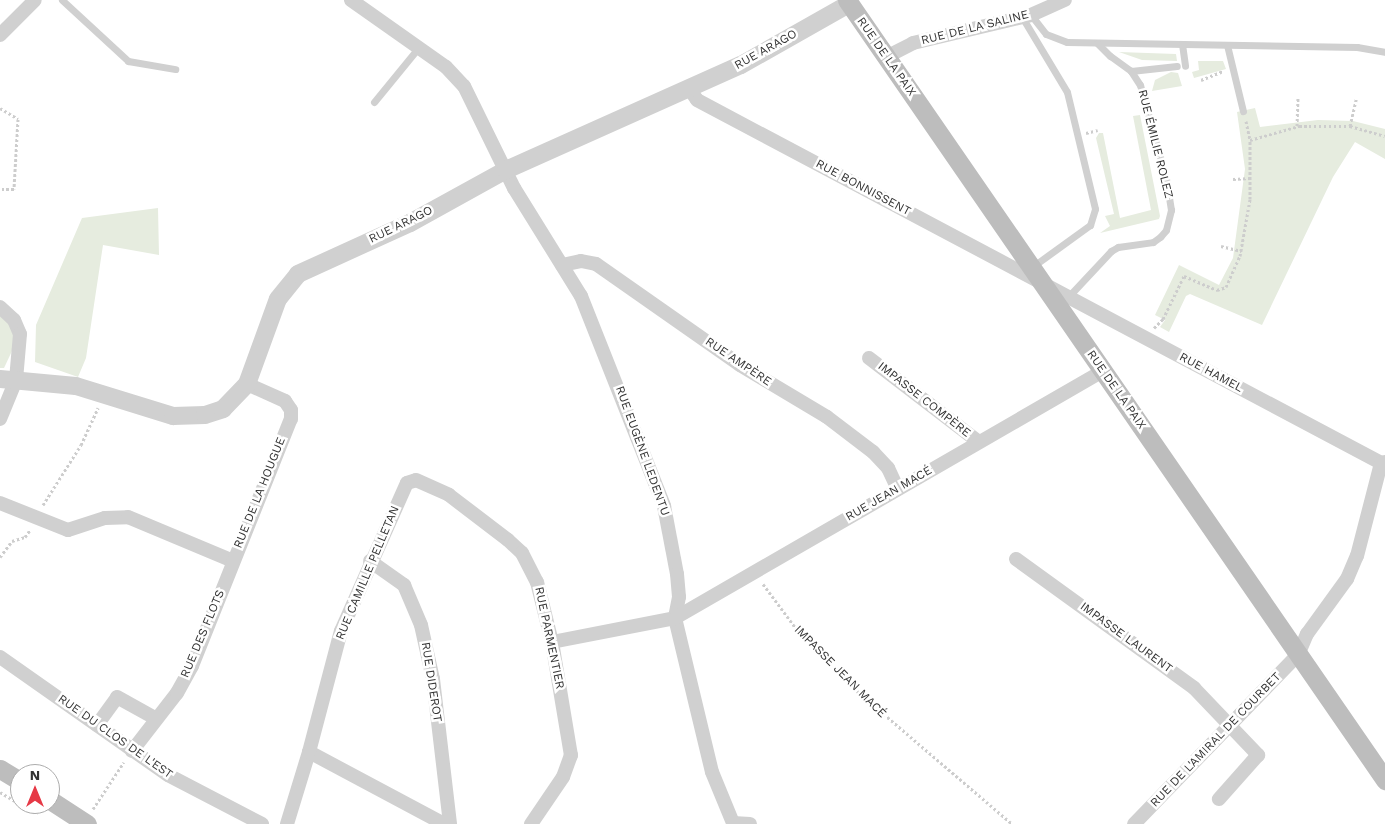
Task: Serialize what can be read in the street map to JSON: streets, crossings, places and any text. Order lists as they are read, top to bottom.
{
  "streets": {
    "main road": ["RUE DE LA PAIX"],
    "street": [
      "RUE DE LA SALINE",
      "RUE ARAGO",
      "RUE BONNISSENT",
      "RUE AMPÈRE",
      "RUE HAMEL",
      "IMPASSE COMPÈRE",
      "RUE EUGÈNE LEDENTU",
      "RUE DE LA HOUGUE",
      "RUE JEAN MACÉ",
      "RUE CAMILLE PELLETAN",
      "RUE DES FLOTS",
      "RUE PARMENTIER",
      "IMPASSE LAURENT",
      "RUE DIDEROT",
      "RUE DU CLOS DE L'EST",
      "RUE DE L'AMIRAL DE COURBET"
    ],
    "lane": ["RUE ÉMILIE ROLEZ"],
    "path": ["IMPASSE JEAN MACÉ"]
  },
  "crossings": [
    ["RUE DE LA SALINE", "RUE DE LA PAIX"],
    ["RUE ARAGO", "RUE DE LA PAIX"],
    ["RUE ARAGO", "RUE BONNISSENT"],
    ["RUE ARAGO", "RUE EUGÈNE LEDENTU"],
    ["RUE ARAGO", "RUE DE LA HOUGUE"],
    ["RUE DE LA PAIX", "RUE BONNISSENT"],
    ["RUE DE LA PAIX", "RUE HAMEL"],
    ["RUE DE LA PAIX", "RUE JEAN MACÉ"],
    ["RUE DE LA PAIX", "RUE DE L'AMIRAL DE COURBET"],
    ["RUE ÉMILIE ROLEZ", "RUE HAMEL"],
    ["RUE BONNISSENT", "RUE HAMEL"],
    ["RUE AMPÈRE", "RUE EUGÈNE LEDENTU"],
    ["RUE AMPÈRE", "RUE JEAN MACÉ"],
    ["RUE HAMEL", "RUE DE L'AMIRAL DE COURBET"],
    ["IMPASSE COMPÈRE", "RUE JEAN MACÉ"],
    ["RUE EUGÈNE LEDENTU", "RUE JEAN MACÉ"],
    ["RUE DE LA HOUGUE", "RUE DES FLOTS"],
    ["RUE JEAN MACÉ", "RUE PARMENTIER"],
    ["RUE JEAN MACÉ", "IMPASSE JEAN MACÉ"],
    ["RUE CAMILLE PELLETAN", "RUE PARMENTIER"],
    ["RUE CAMILLE PELLETAN", "RUE DIDEROT"],
    ["RUE DES FLOTS", "RUE DU CLOS DE L'EST"],
    ["IMPASSE LAURENT", "RUE DE L'AMIRAL DE COURBET"]
  ],
  "north": "top"
}
